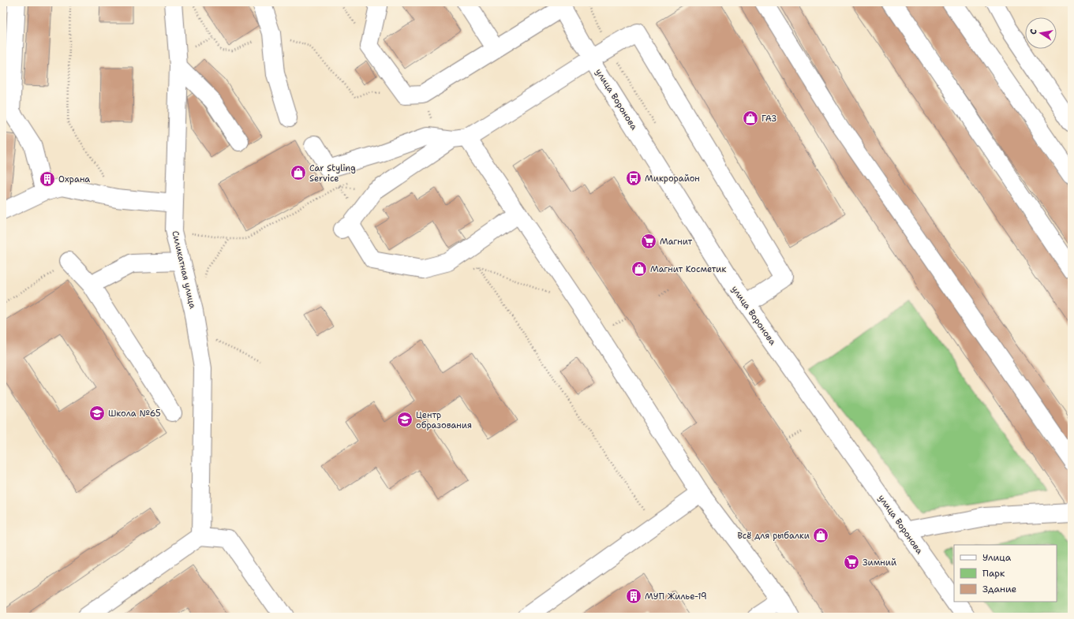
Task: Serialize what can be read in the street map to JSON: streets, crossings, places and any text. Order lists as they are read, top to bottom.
{
  "streets": {
    "main road": ["улица Воронова", "Силикатная улица"]
  },
  "places": {
    "shop": [
      "ГАЗ",
      "Car Styling Service",
      "Магнит Косметик",
      "Всё для рыбалки"
    ],
    "bus stop": ["Микрорайон"],
    "building": ["Охрана", "МУП Жилье-19"],
    "supermarket": ["Магнит", "Зимний"],
    "school or university": ["Школа №65", "Центр образования"]
  },
  "legend": ["Улица", "Парк", "Здание"],
  "north": "left"
}
